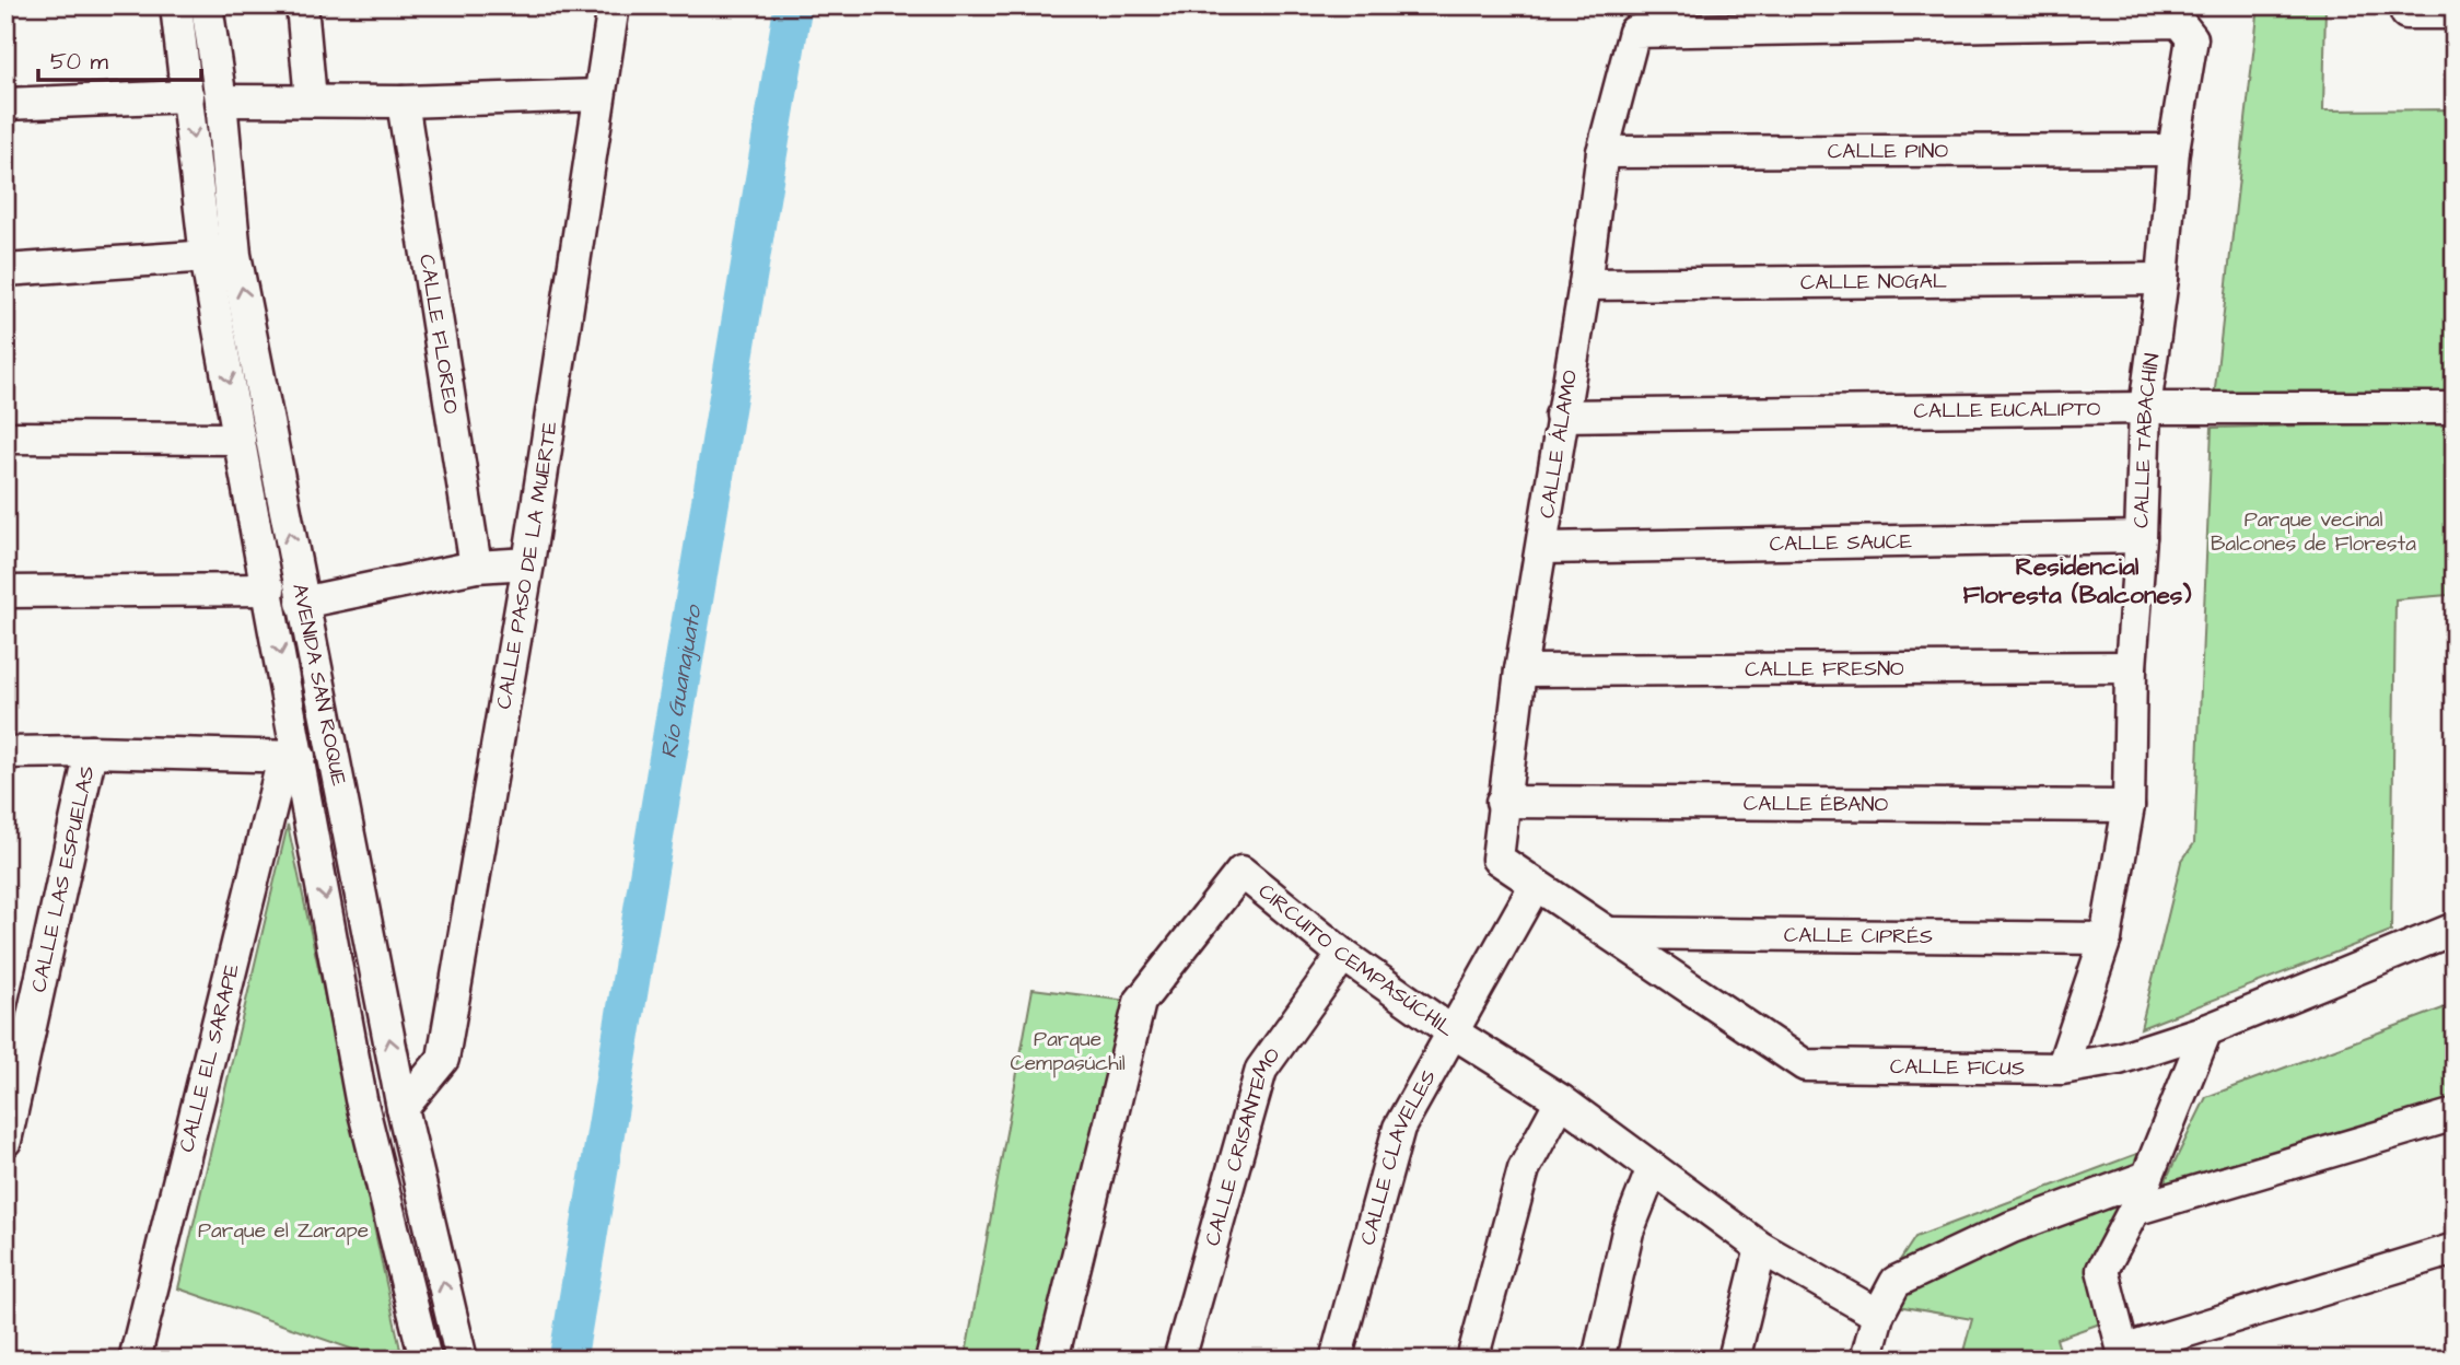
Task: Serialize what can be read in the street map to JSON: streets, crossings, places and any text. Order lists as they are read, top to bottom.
{
  "streets": {
    "street": [
      "CALLE PINO",
      "CALLE NOGAL",
      "CALLE FLOREO",
      "CALLE EUCALIPTO",
      "CALLE TABACHÍN",
      "CALLE ÁLAMO",
      "CALLE SAUCE",
      "CALLE PASO DE LA MUERTE",
      "CALLE FRESNO",
      "AVENIDA SAN ROQUE",
      "CALLE ÉBANO",
      "CALLE LAS ESPUELAS",
      "CALLE CIPRÉS",
      "CIRCUITO CEMPASÚCHIL",
      "CALLE EL SARAPE",
      "CALLE FICUS",
      "CALLE CRISANTEMO",
      "CALLE CLAVELES"
    ]
  },
  "crossings": [
    ["CALLE PINO", "CALLE TABACHÍN"],
    ["CALLE PINO", "CALLE ÁLAMO"],
    ["CALLE NOGAL", "CALLE TABACHÍN"],
    ["CALLE NOGAL", "CALLE ÁLAMO"],
    ["CALLE EUCALIPTO", "CALLE TABACHÍN"],
    ["CALLE EUCALIPTO", "CALLE ÁLAMO"],
    ["CALLE TABACHÍN", "CALLE ÁLAMO"],
    ["CALLE TABACHÍN", "CALLE SAUCE"],
    ["CALLE TABACHÍN", "CALLE FRESNO"],
    ["CALLE TABACHÍN", "CALLE ÉBANO"],
    ["CALLE TABACHÍN", "CALLE CIPRÉS"],
    ["CALLE TABACHÍN", "CALLE FICUS"],
    ["CALLE ÁLAMO", "CALLE SAUCE"],
    ["CALLE ÁLAMO", "CALLE FRESNO"],
    ["CALLE ÁLAMO", "CALLE ÉBANO"],
    ["CALLE ÁLAMO", "CALLE FICUS"],
    ["CALLE PASO DE LA MUERTE", "AVENIDA SAN ROQUE"],
    ["AVENIDA SAN ROQUE", "CALLE EL SARAPE"],
    ["CALLE CIPRÉS", "CALLE FICUS"],
    ["CIRCUITO CEMPASÚCHIL", "CALLE CRISANTEMO"],
    ["CIRCUITO CEMPASÚCHIL", "CALLE CLAVELES"],
    ["CALLE FICUS", "CALLE CLAVELES"]
  ],
  "districts": ["Residencial Floresta (Balcones)"],
  "water": ["Río Guanajuato"],
  "parks": ["Parque vecinal Balcones de Floresta", "Parque Cempasúchil", "Parque el Zarape"],
  "scale_bar": "50 m"
}
